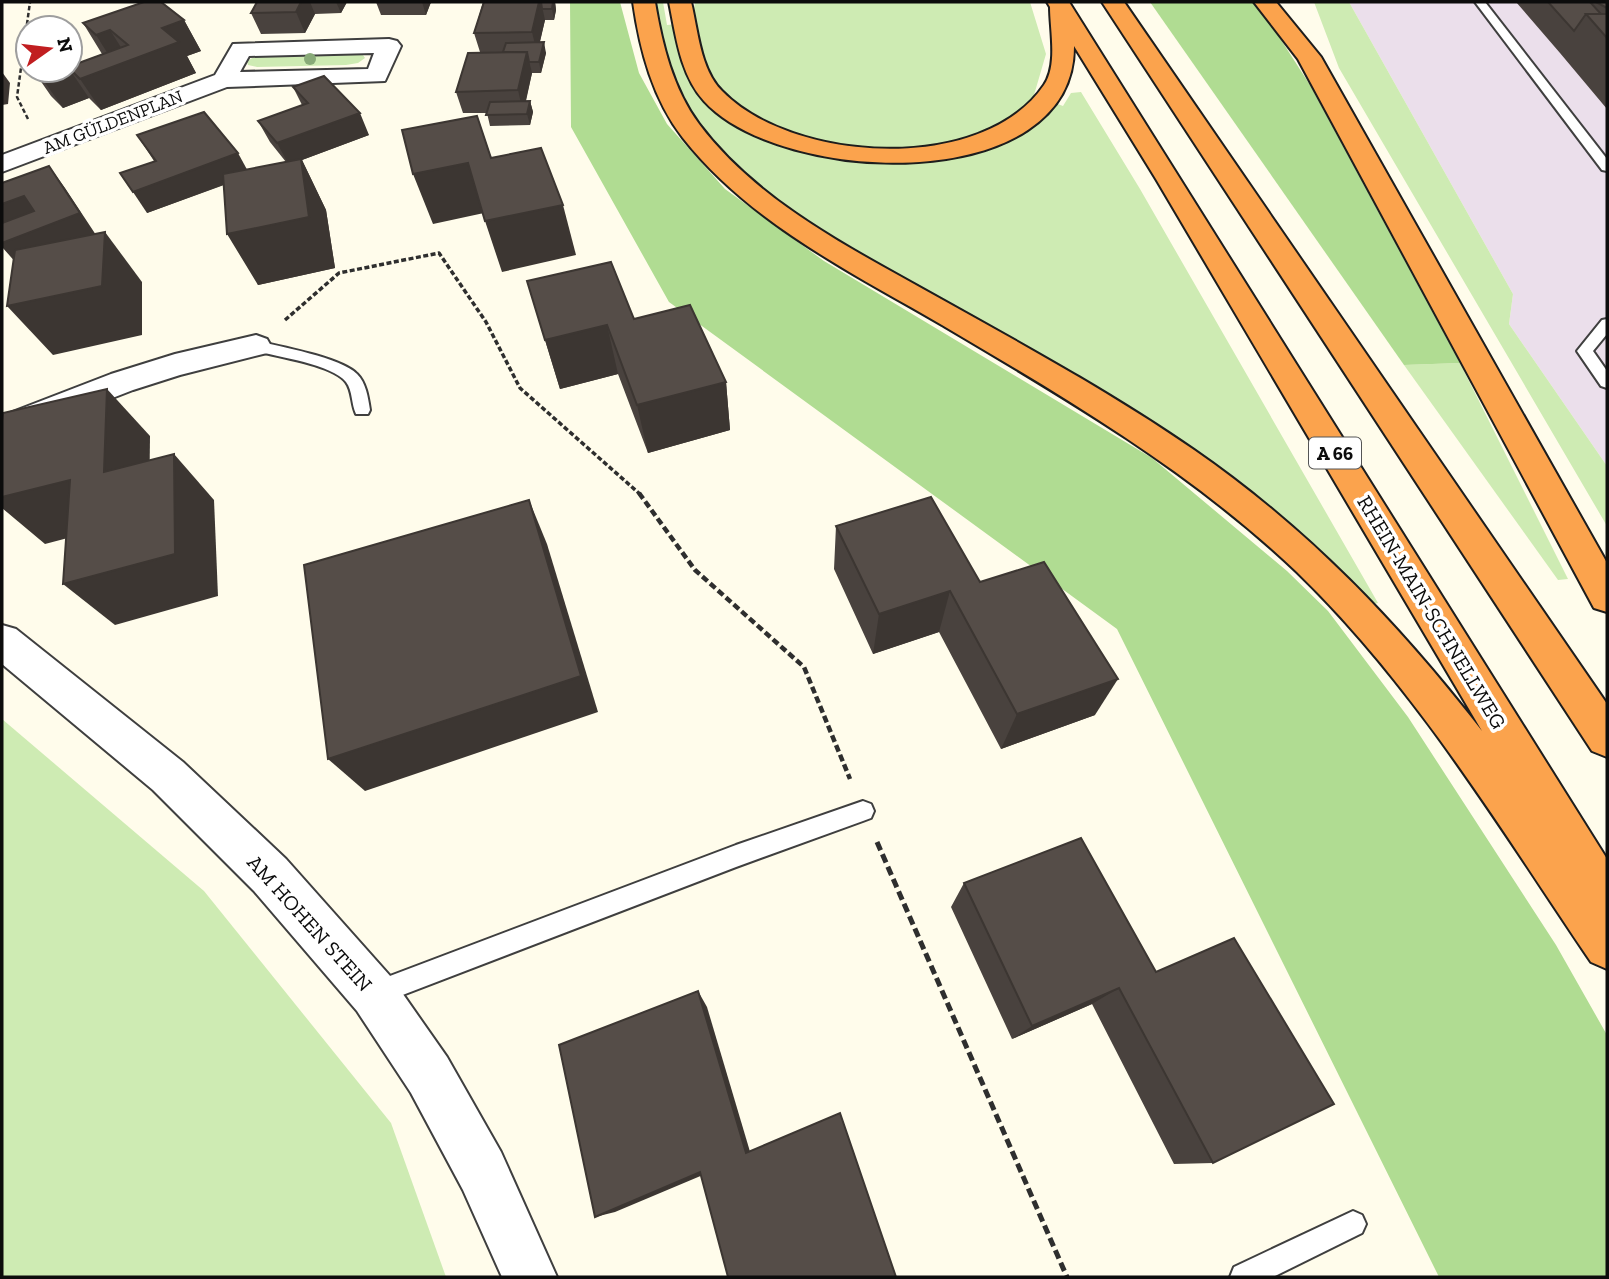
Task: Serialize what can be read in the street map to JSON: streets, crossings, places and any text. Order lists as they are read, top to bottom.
{
  "streets": {
    "highway": ["A 66", "RHEIN-MAIN-SCHNELLWEG"],
    "street": ["AM GÜLDENPLAN", "AM HOHEN STEIN"]
  },
  "north": "right"
}
